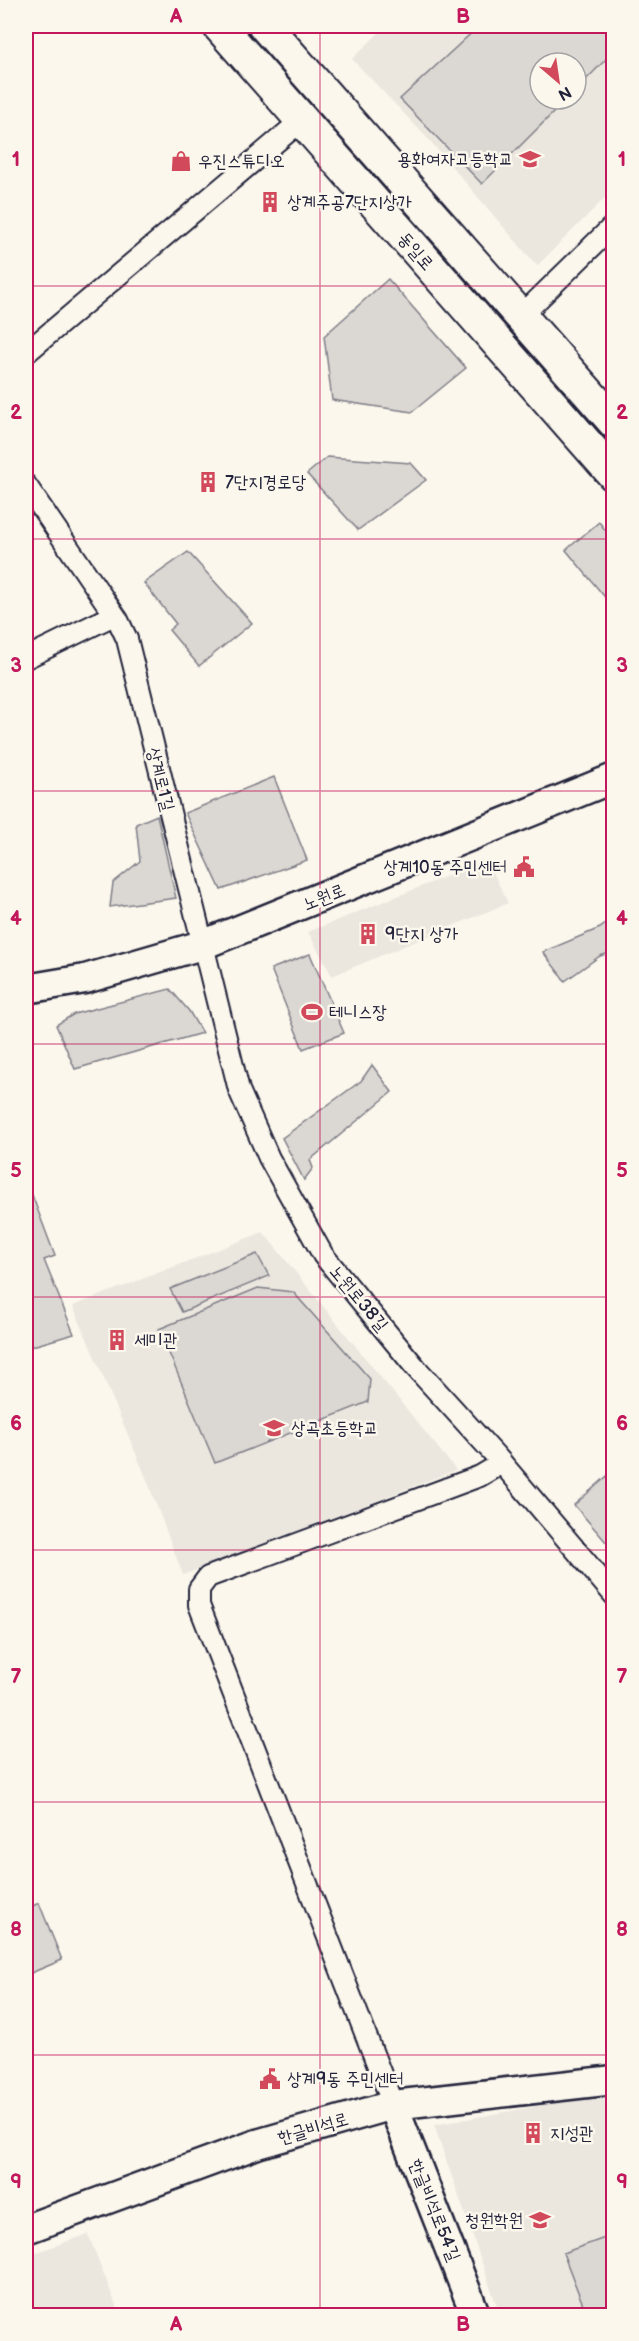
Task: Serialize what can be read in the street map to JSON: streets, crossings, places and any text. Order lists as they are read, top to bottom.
{
  "streets": {
    "main road": [
      "동일로",
      "노원로",
      "한글비석로",
      "한글비석로54길"
    ],
    "street": ["상계로1길", "노원로38길"]
  },
  "crossings": [
    ["상계로1길", "노원로"],
    ["상계로1길", "노원로38길"],
    ["노원로", "노원로38길"],
    ["한글비석로", "한글비석로54길"]
  ],
  "places": {
    "school or university": ["용화여자고등학교", "상곡초등학교", "청원학원"],
    "shop": ["우진스튜디오"],
    "building": [
      "상계주공7단지상가",
      "7단지경로당",
      "9단지 상가",
      "세미관",
      "지성관"
    ],
    "public building": ["상계10동 주민센터", "상계9동 주민센터"],
    "sports": ["테니스장"]
  },
  "north": "bottom right",
  "grid": {
    "columns": ["A", "B"],
    "rows": [
      "1",
      "2",
      "3",
      "4",
      "5",
      "6",
      "7",
      "8",
      "9"
    ]
  }
}
